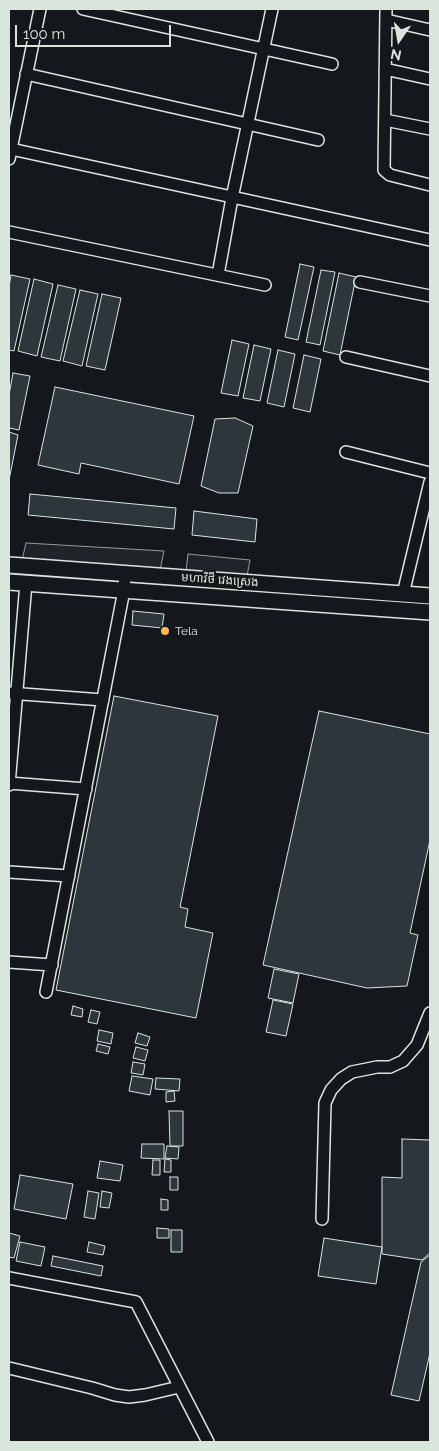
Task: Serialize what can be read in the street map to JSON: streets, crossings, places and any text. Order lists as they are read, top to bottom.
{
  "streets": {
    "main road": ["មហាវិថី វេងស្រេង"]
  },
  "places": ["Tela"],
  "scale_bar": "100 m",
  "north": "bottom"
}
